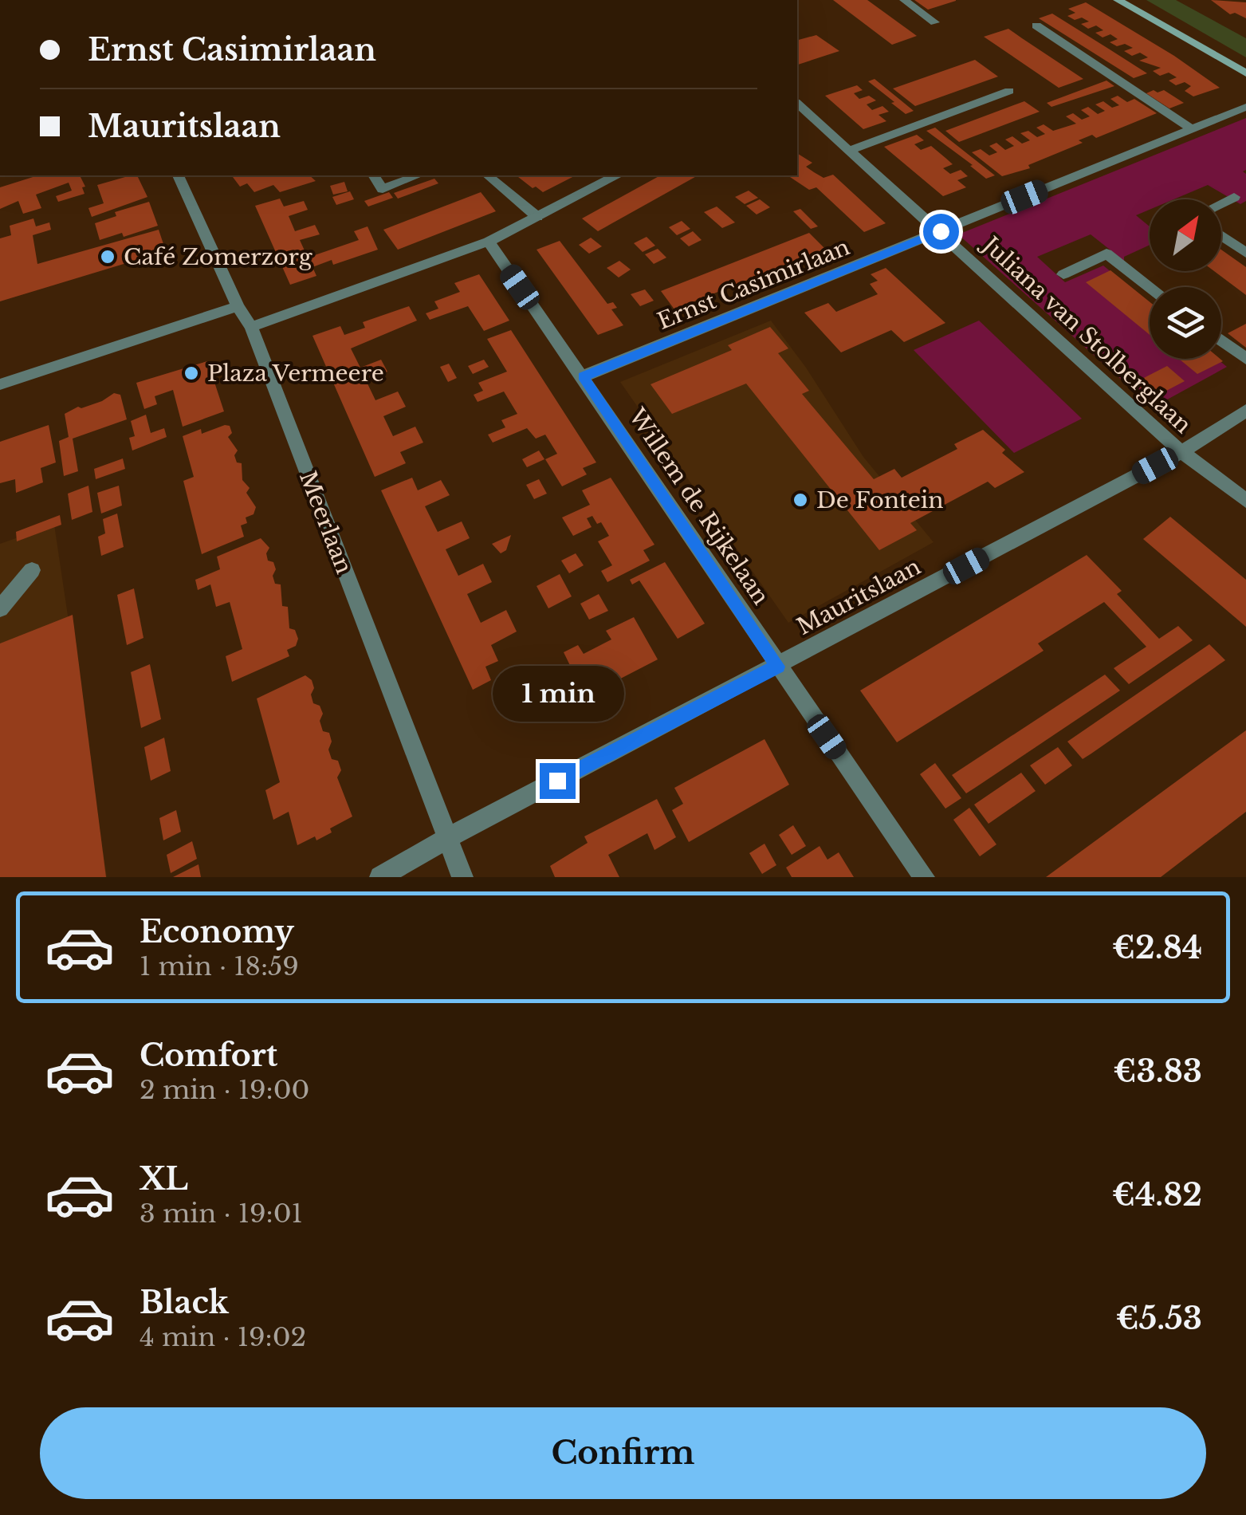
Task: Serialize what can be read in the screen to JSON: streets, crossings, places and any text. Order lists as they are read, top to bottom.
{
  "streets": {
    "street": [
      "Ernst Casimirlaan",
      "Juliana van Stolberglaan",
      "Willem de Rijkelaan",
      "Meerlaan",
      "Mauritslaan"
    ]
  },
  "crossings": [
    ["Ernst Casimirlaan", "Juliana van Stolberglaan"],
    ["Ernst Casimirlaan", "Willem de Rijkelaan"],
    ["Juliana van Stolberglaan", "Mauritslaan"],
    ["Willem de Rijkelaan", "Mauritslaan"],
    ["Meerlaan", "Mauritslaan"]
  ],
  "places": ["Café Zomerzorg", "Plaza Vermeere", "De Fontein"],
  "north": "top right",
  "page": {
    "banner": ["Ernst Casimirlaan", "Mauritslaan"],
    "bubble": "1 min",
    "list": [
      {
        "name": "Economy",
        "note": "1 min · 18:59",
        "value": "€2.84"
      },
      {
        "name": "Comfort",
        "note": "2 min · 19:00",
        "value": "€3.83"
      },
      {
        "name": "XL",
        "note": "3 min · 19:01",
        "value": "€4.82"
      },
      {
        "name": "Black",
        "note": "4 min · 19:02",
        "value": "€5.53"
      }
    ],
    "buttons": "Confirm"
  }
}
